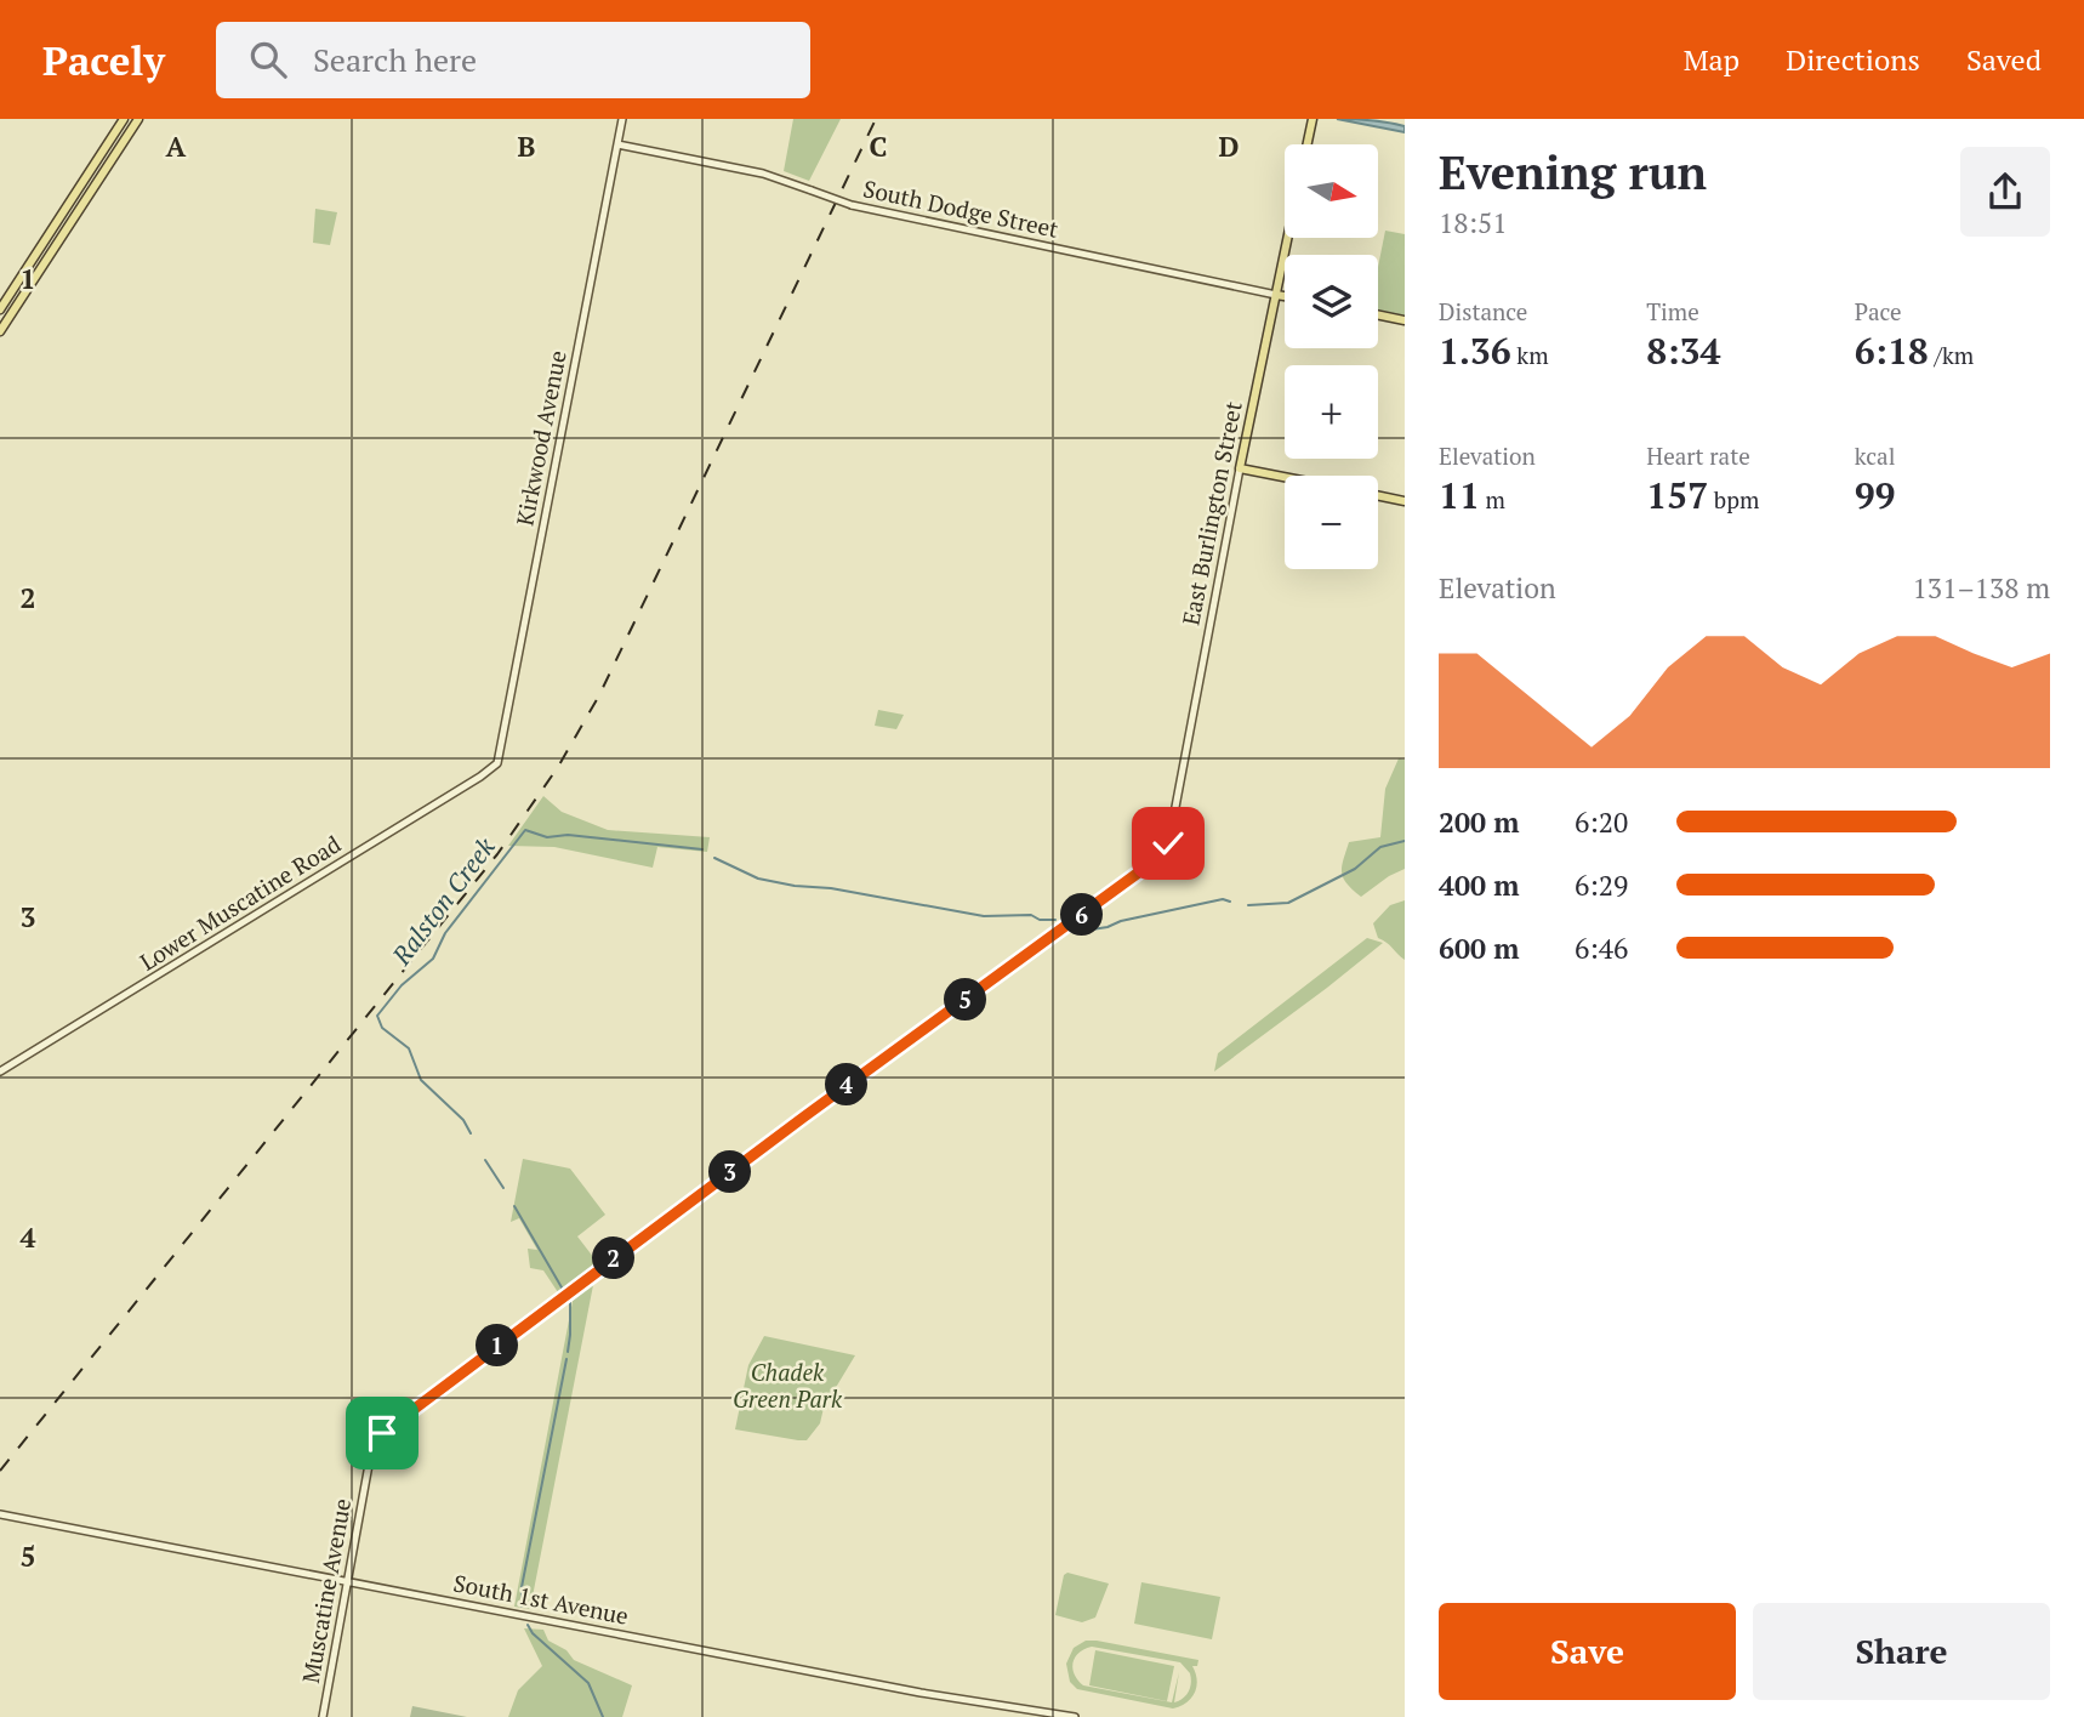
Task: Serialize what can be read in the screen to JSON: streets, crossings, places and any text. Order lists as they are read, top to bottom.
{
  "streets": {
    "main road": [
      "South Dodge Street",
      "Kirkwood Avenue",
      "East Burlington Street",
      "Lower Muscatine Road",
      "Muscatine Avenue",
      "South 1st Avenue"
    ]
  },
  "crossings": [
    ["South Dodge Street", "Kirkwood Avenue"],
    ["South Dodge Street", "East Burlington Street"],
    ["Kirkwood Avenue", "Lower Muscatine Road"],
    ["East Burlington Street", "Muscatine Avenue"],
    ["Muscatine Avenue", "South 1st Avenue"]
  ],
  "water": ["Ralston Creek"],
  "parks": ["Chadek Green Park"],
  "north": "right",
  "page": {
    "header": "Pacely",
    "search": "Search here",
    "nav": ["Map", "Directions", "Saved"],
    "heading": ["Evening run", "18:51"],
    "map_buttons": ["+", "−"],
    "stats": [
      ["Distance", "1.36 km"],
      ["Time", "8:34"],
      ["Pace", "6:18 /km"],
      ["Elevation", "11 m"],
      ["Heart rate", "157 bpm"],
      ["kcal", "99"]
    ],
    "chart": ["Elevation", "131–138 m"],
    "list": [
      {
        "name": "200 m",
        "note": "6:20"
      },
      {
        "name": "400 m",
        "note": "6:29"
      },
      {
        "name": "600 m",
        "note": "6:46"
      }
    ],
    "pins": [
      "6",
      "5",
      "4",
      "3",
      "2",
      "1"
    ],
    "buttons": ["Save", "Share"]
  },
  "grid": {
    "columns": [
      "A",
      "B",
      "C",
      "D"
    ],
    "rows": [
      "1",
      "2",
      "3",
      "4",
      "5"
    ]
  }
}
